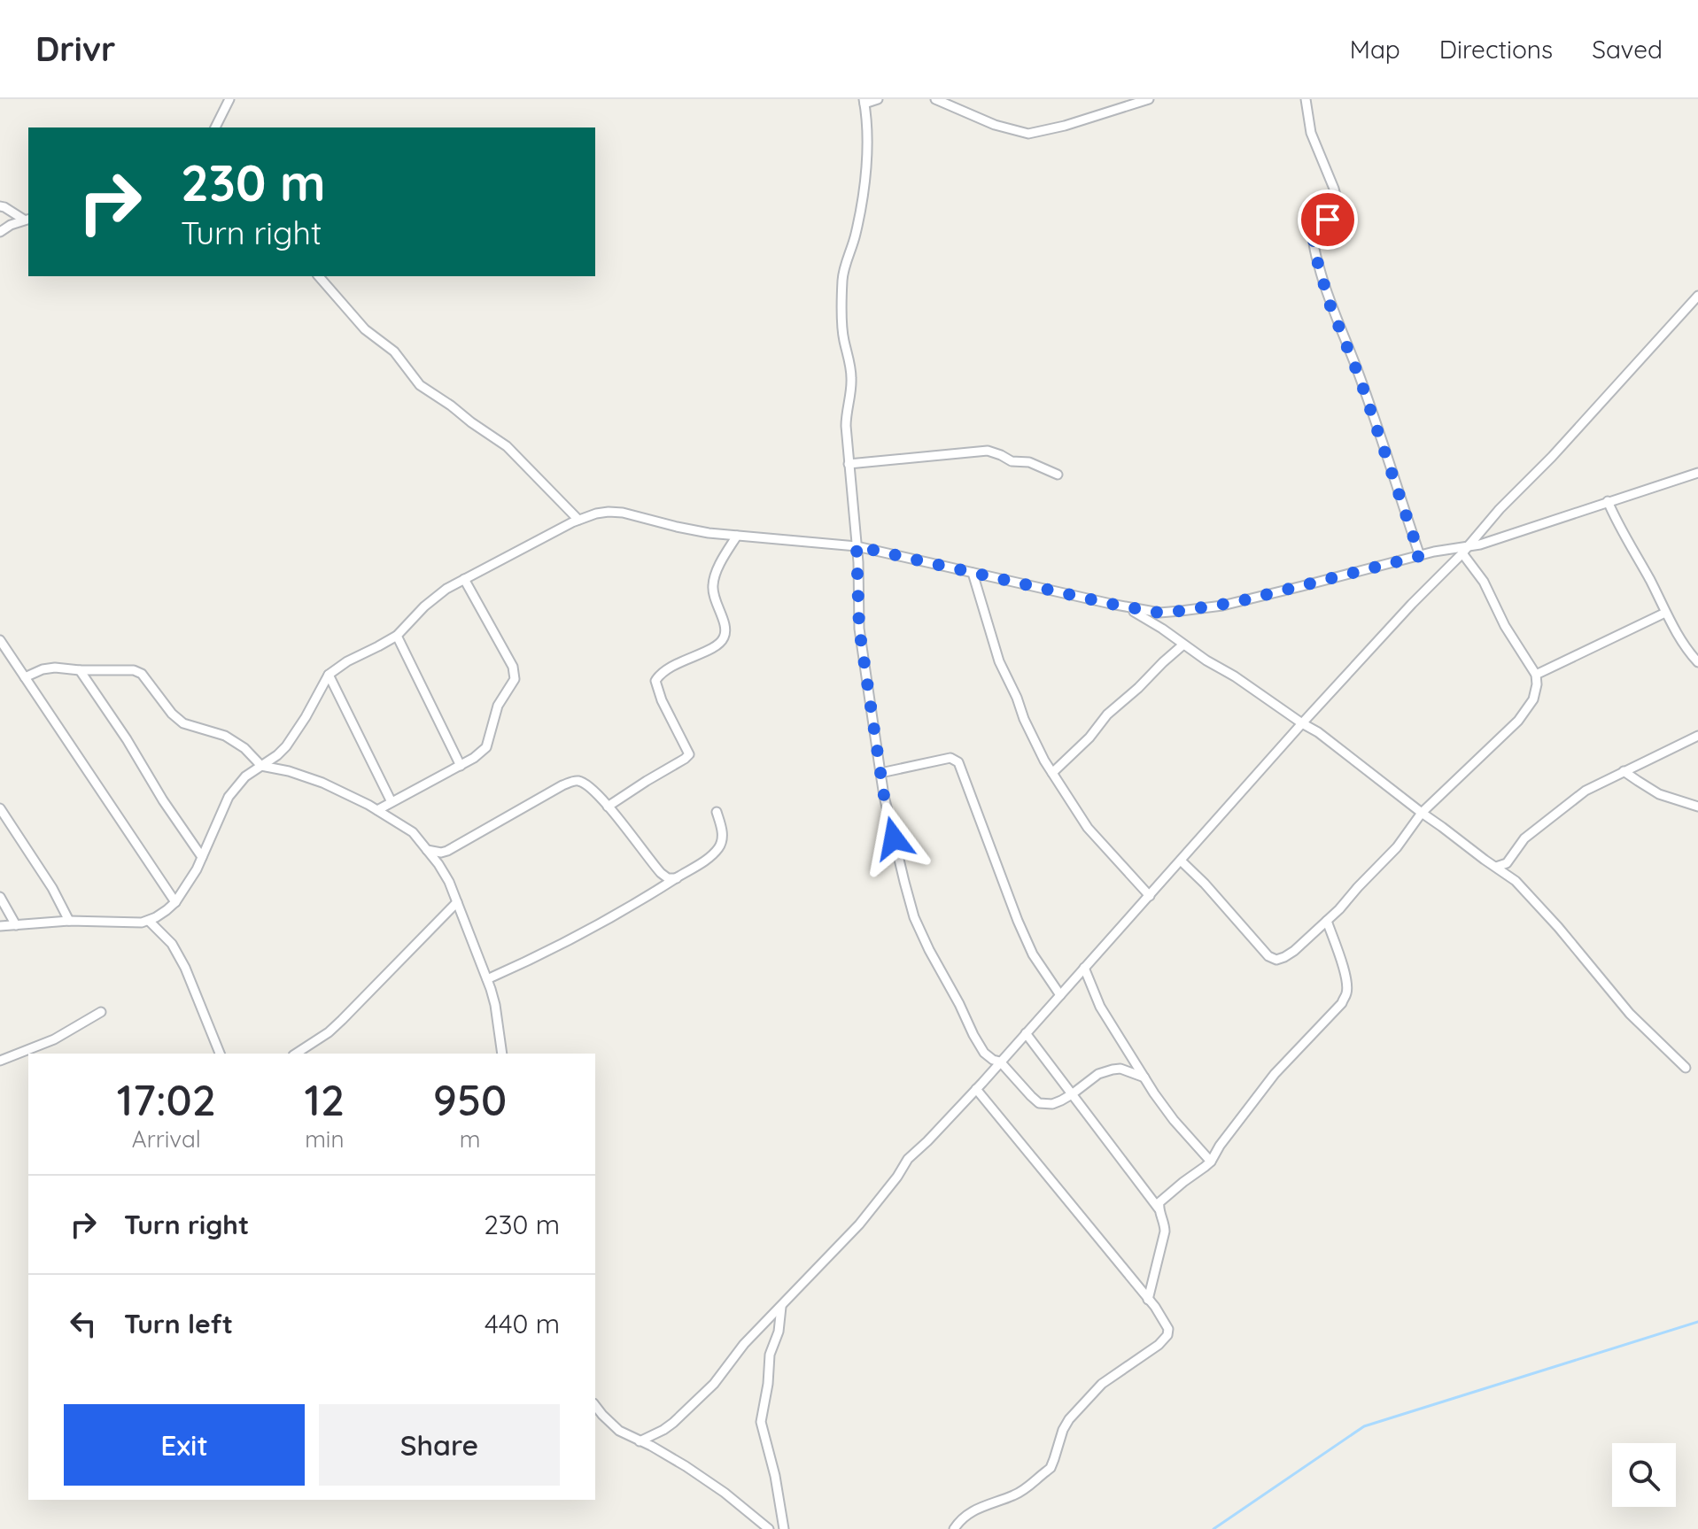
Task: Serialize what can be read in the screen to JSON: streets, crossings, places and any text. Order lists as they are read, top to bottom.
{
  "page": {
    "header": "Drivr",
    "nav": ["Map", "Directions", "Saved"],
    "turn": ["230 m", "Turn right"],
    "eta": [
      "17:02",
      "Arrival",
      "12",
      "min",
      "950",
      "m"
    ],
    "list": [
      {
        "name": "Turn right",
        "value": "230 m"
      },
      {
        "name": "Turn left",
        "value": "440 m"
      }
    ],
    "buttons": ["Exit", "Share"]
  }
}
